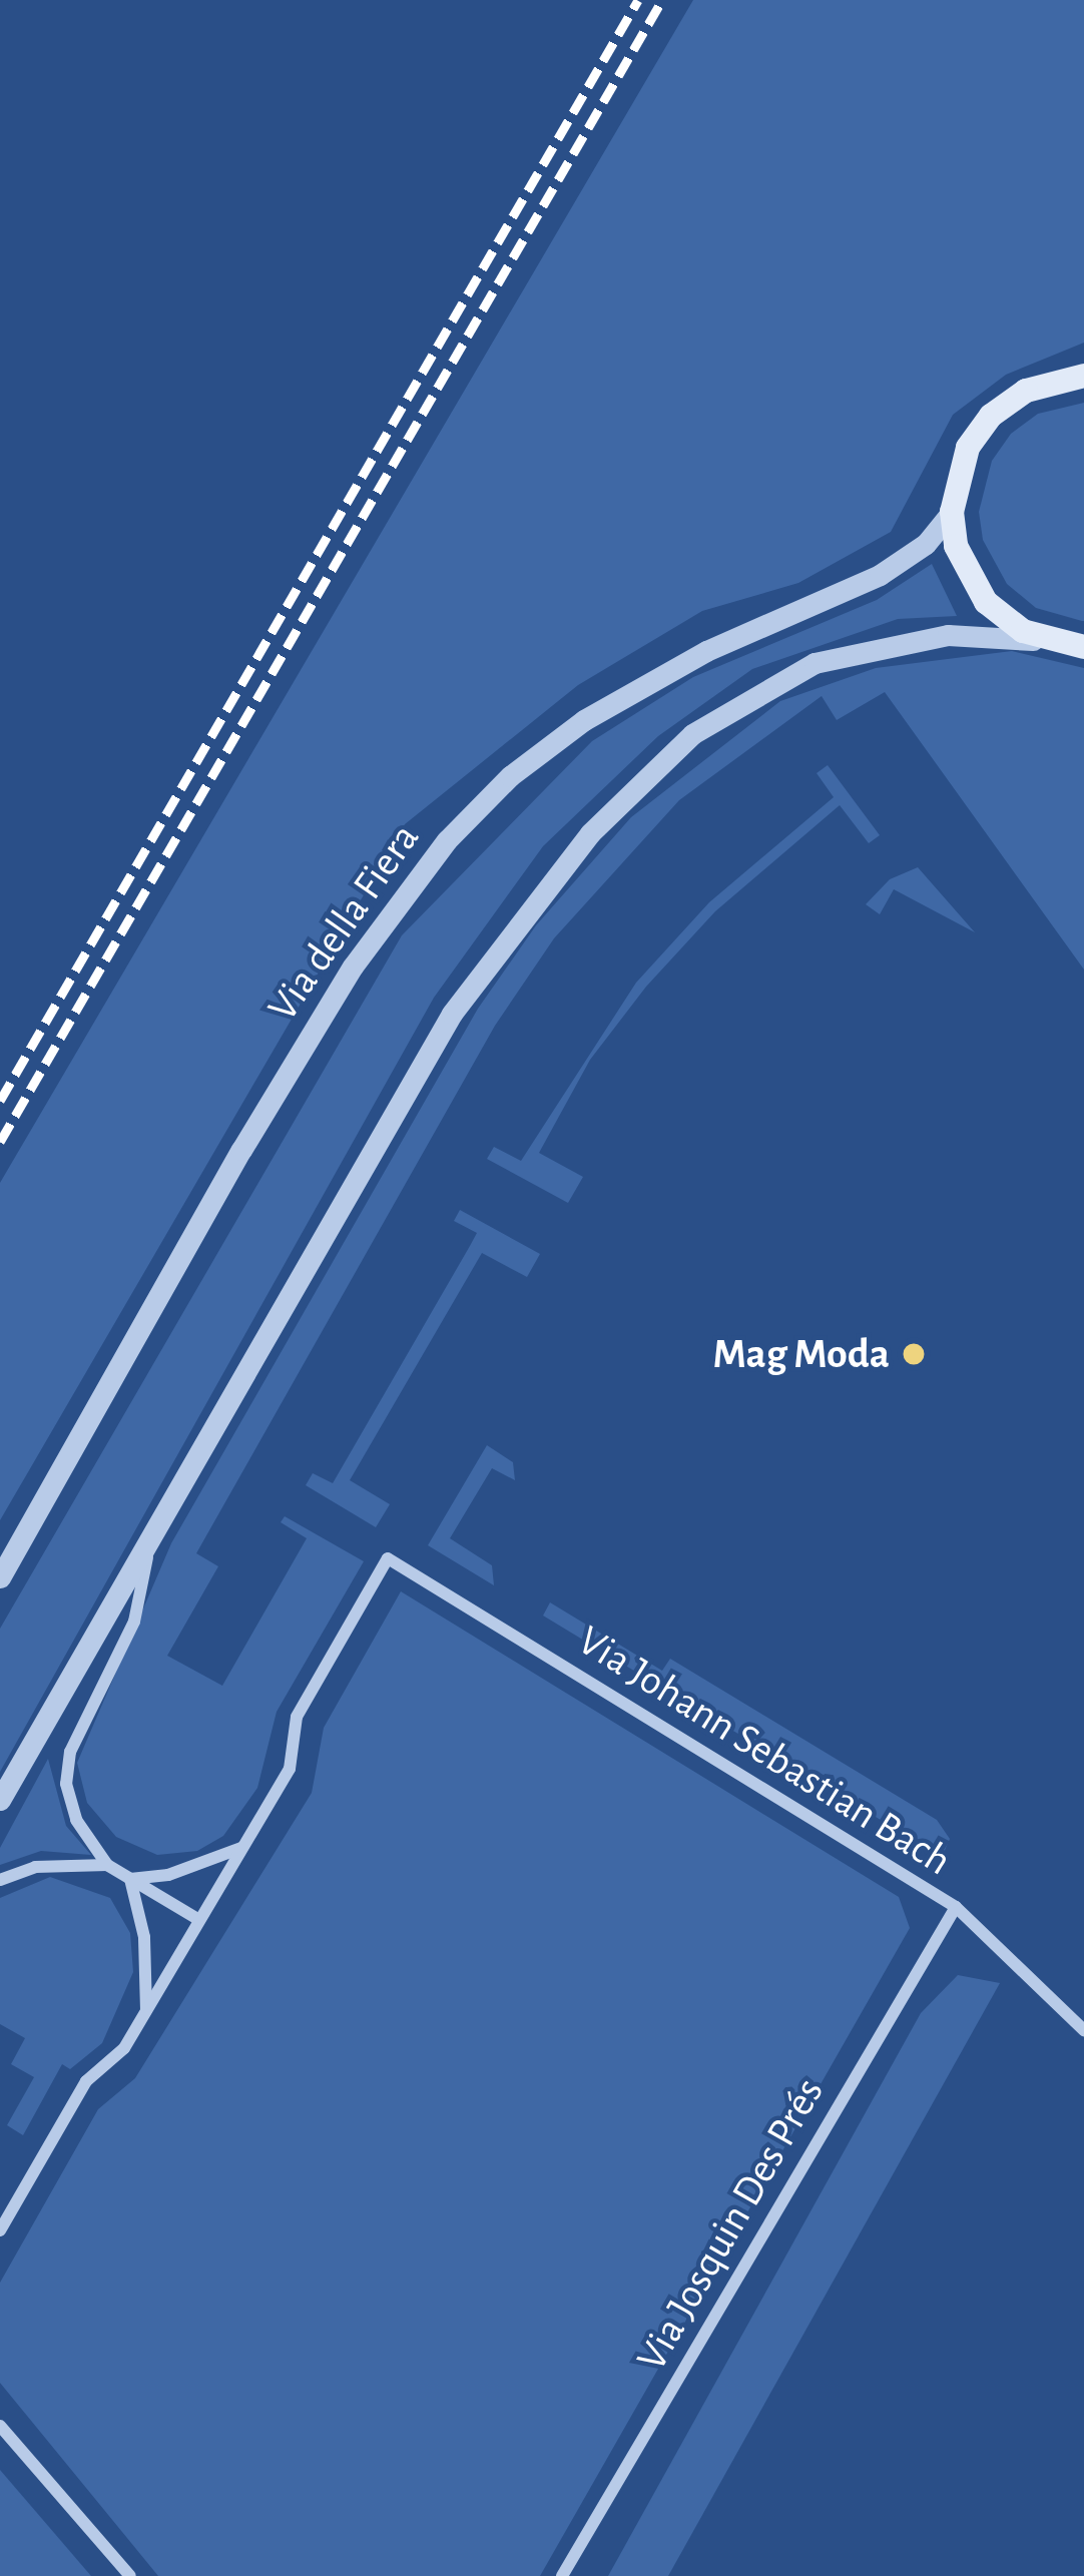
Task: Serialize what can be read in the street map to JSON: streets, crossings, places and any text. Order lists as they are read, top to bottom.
{
  "streets": {
    "street": ["Via della Fiera", "Via Johann Sebastian Bach", "Via Josquin Des Prés"]
  },
  "crossings": [
    ["Via Johann Sebastian Bach", "Via Josquin Des Prés"]
  ],
  "places": ["Mag Moda"]
}
